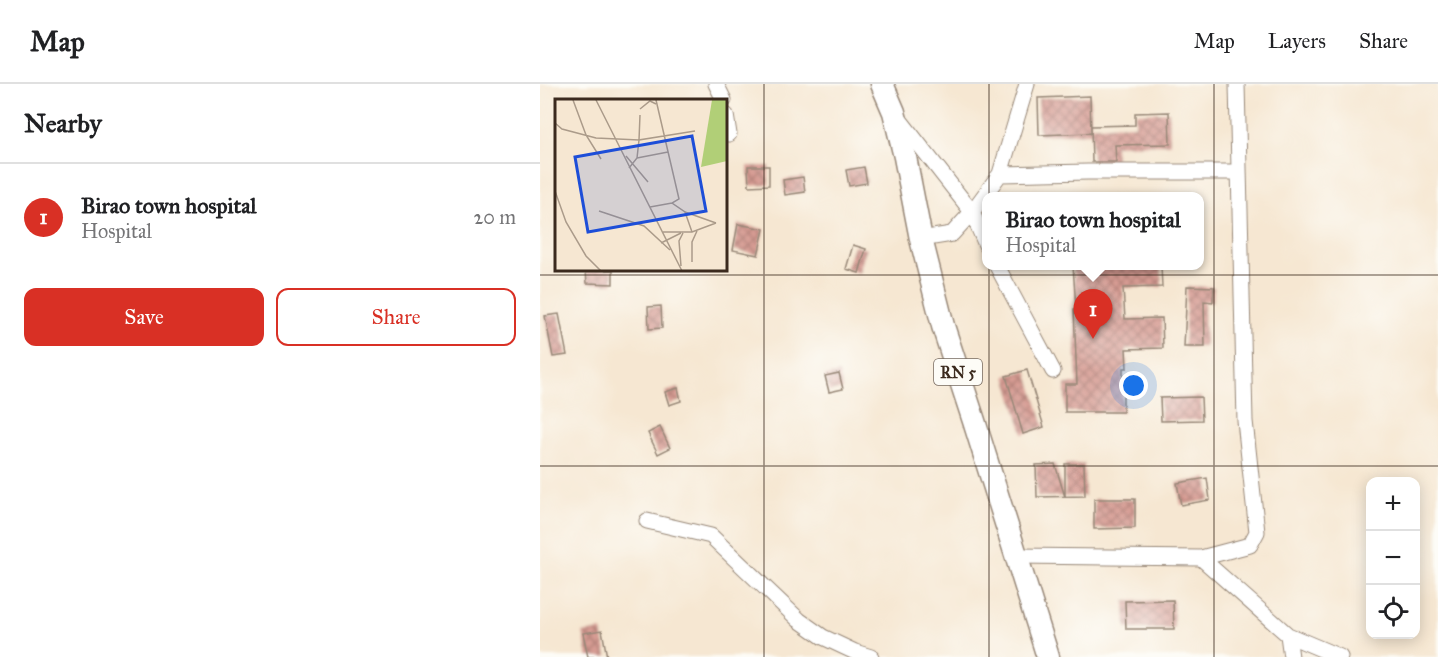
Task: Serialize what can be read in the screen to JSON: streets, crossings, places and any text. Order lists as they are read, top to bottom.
{
  "streets": {
    "main road": ["RN 5"]
  },
  "page": {
    "header": "Map",
    "nav": ["Map", "Layers", "Share"],
    "heading": "Nearby",
    "list": [
      {
        "mark": "1",
        "name": "Birao town hospital",
        "note": "Hospital",
        "value": "20 m"
      }
    ],
    "popup": ["Birao town hospital", "Hospital"],
    "buttons": ["Save", "Share"],
    "pins": "1",
    "map_buttons": ["+", "−"]
  }
}
